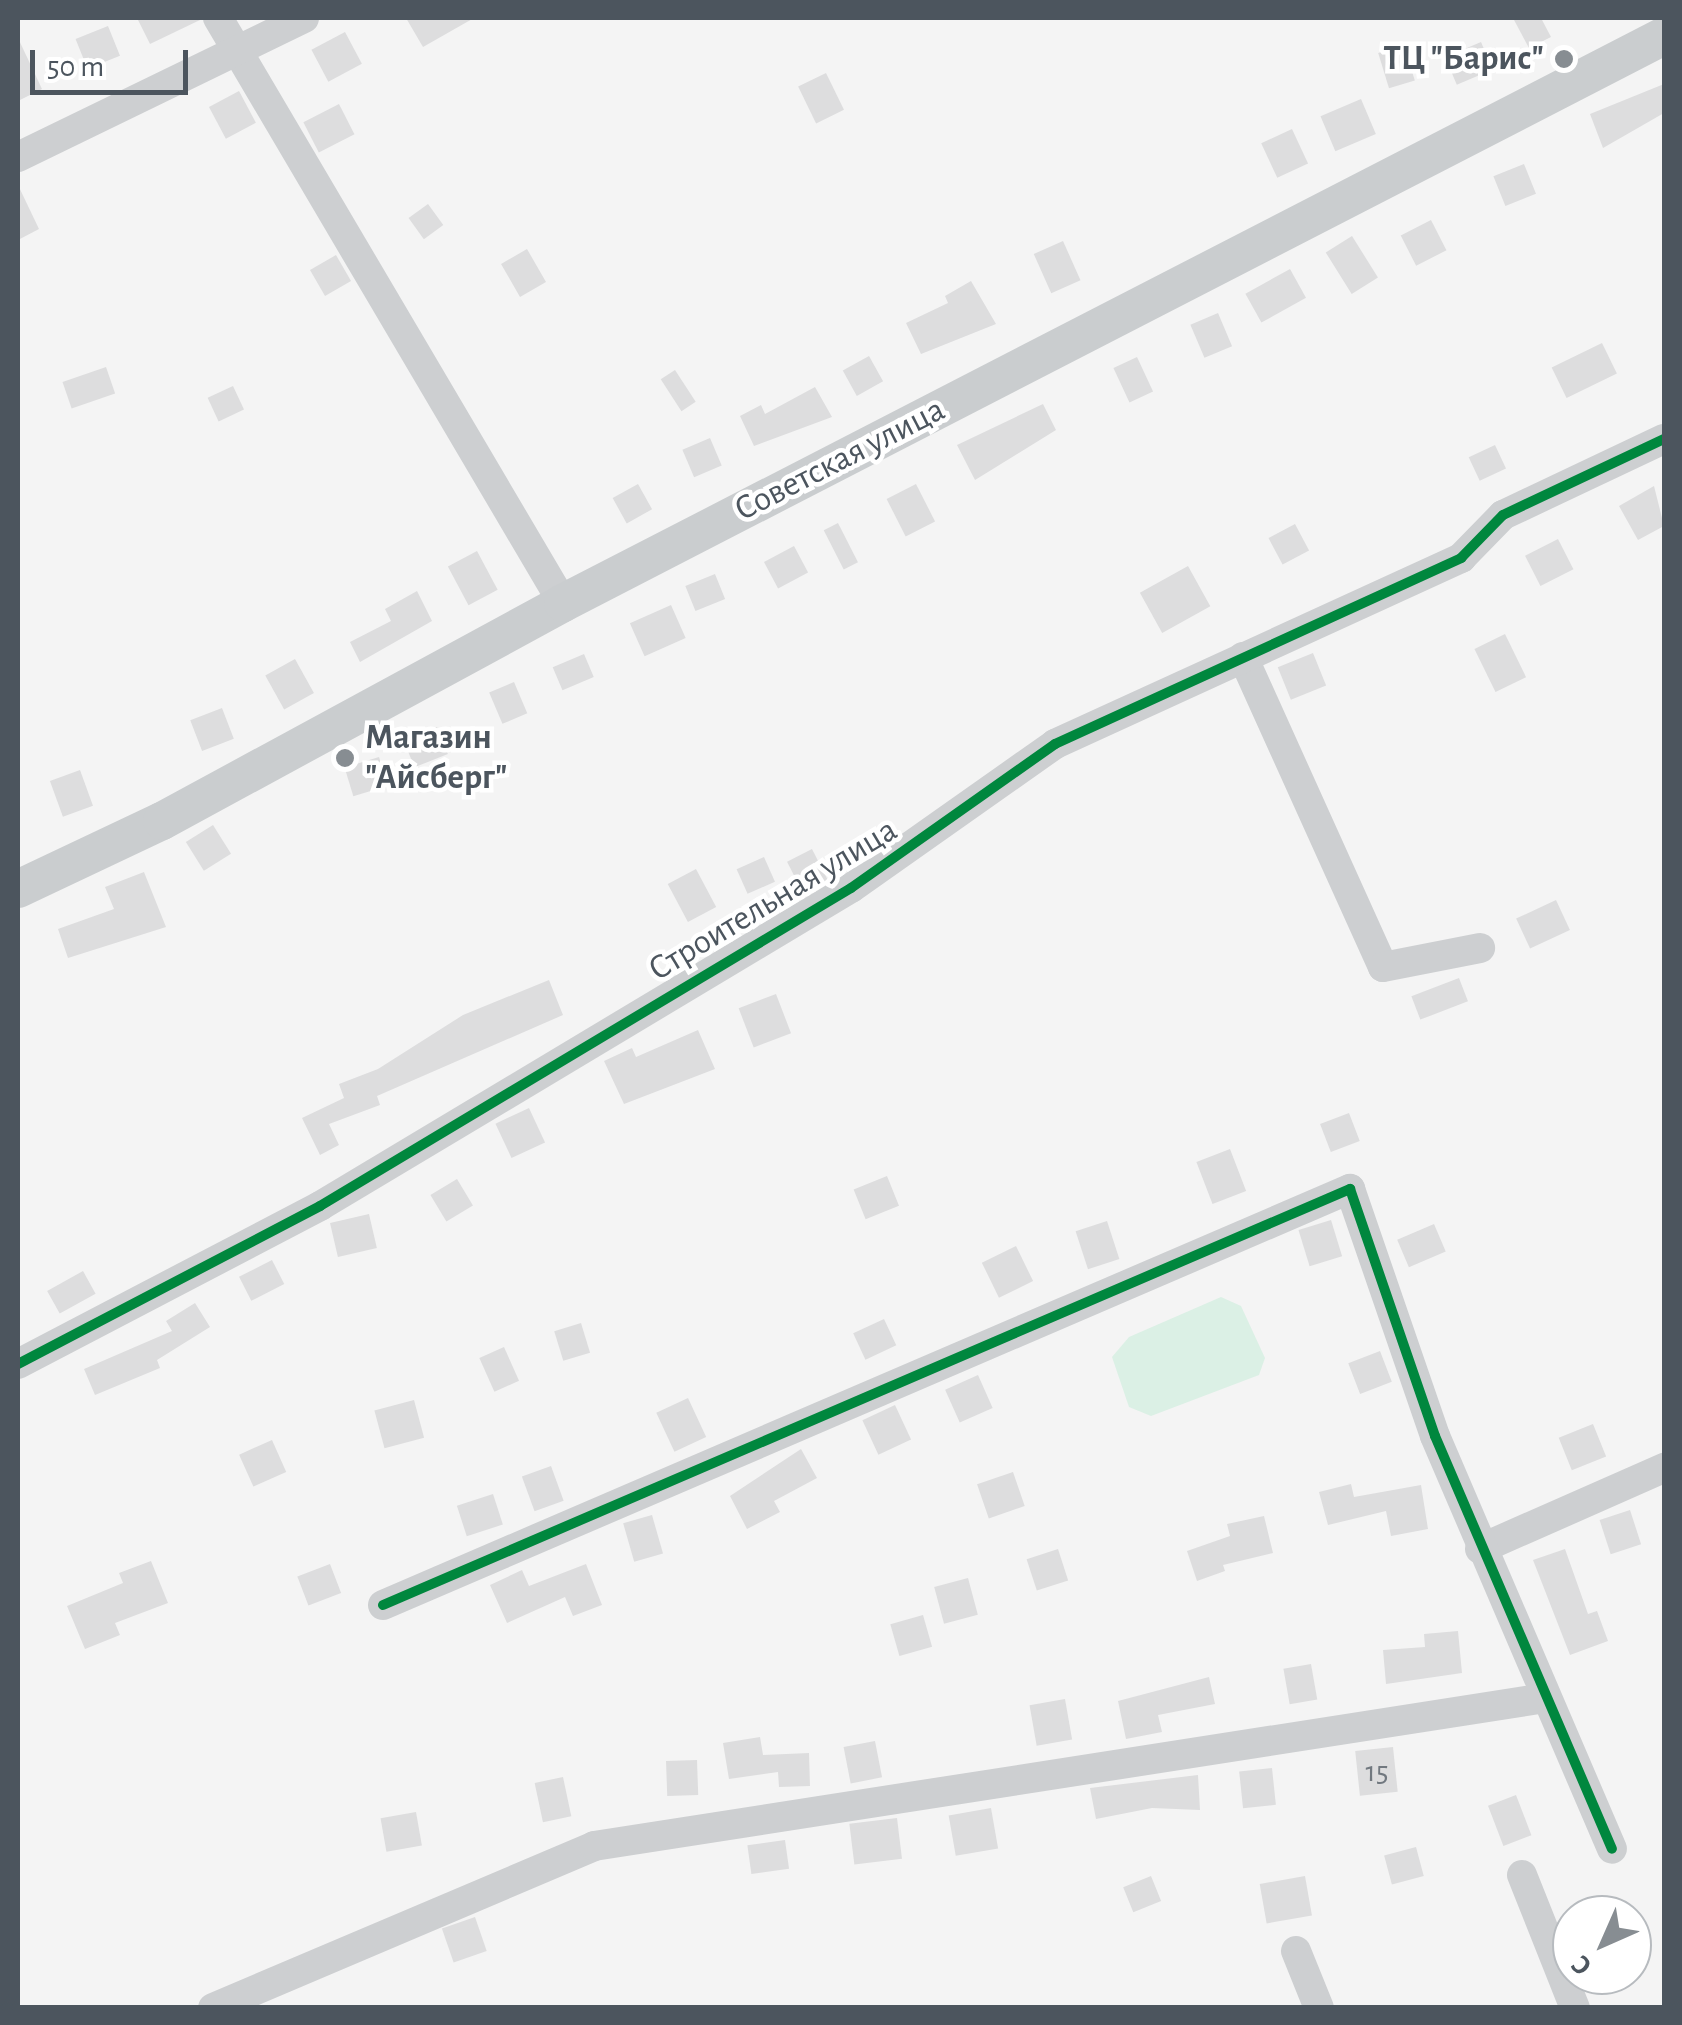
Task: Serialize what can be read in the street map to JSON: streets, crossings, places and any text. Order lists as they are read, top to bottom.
{
  "streets": {
    "main road": ["Советская улица"],
    "street": ["Строительная улица"]
  },
  "places": ["ТЦ \"Барис\"", "Магазин \"Айсберг\""],
  "house_numbers": ["15"],
  "scale_bar": "50 m",
  "north": "bottom left"
}
